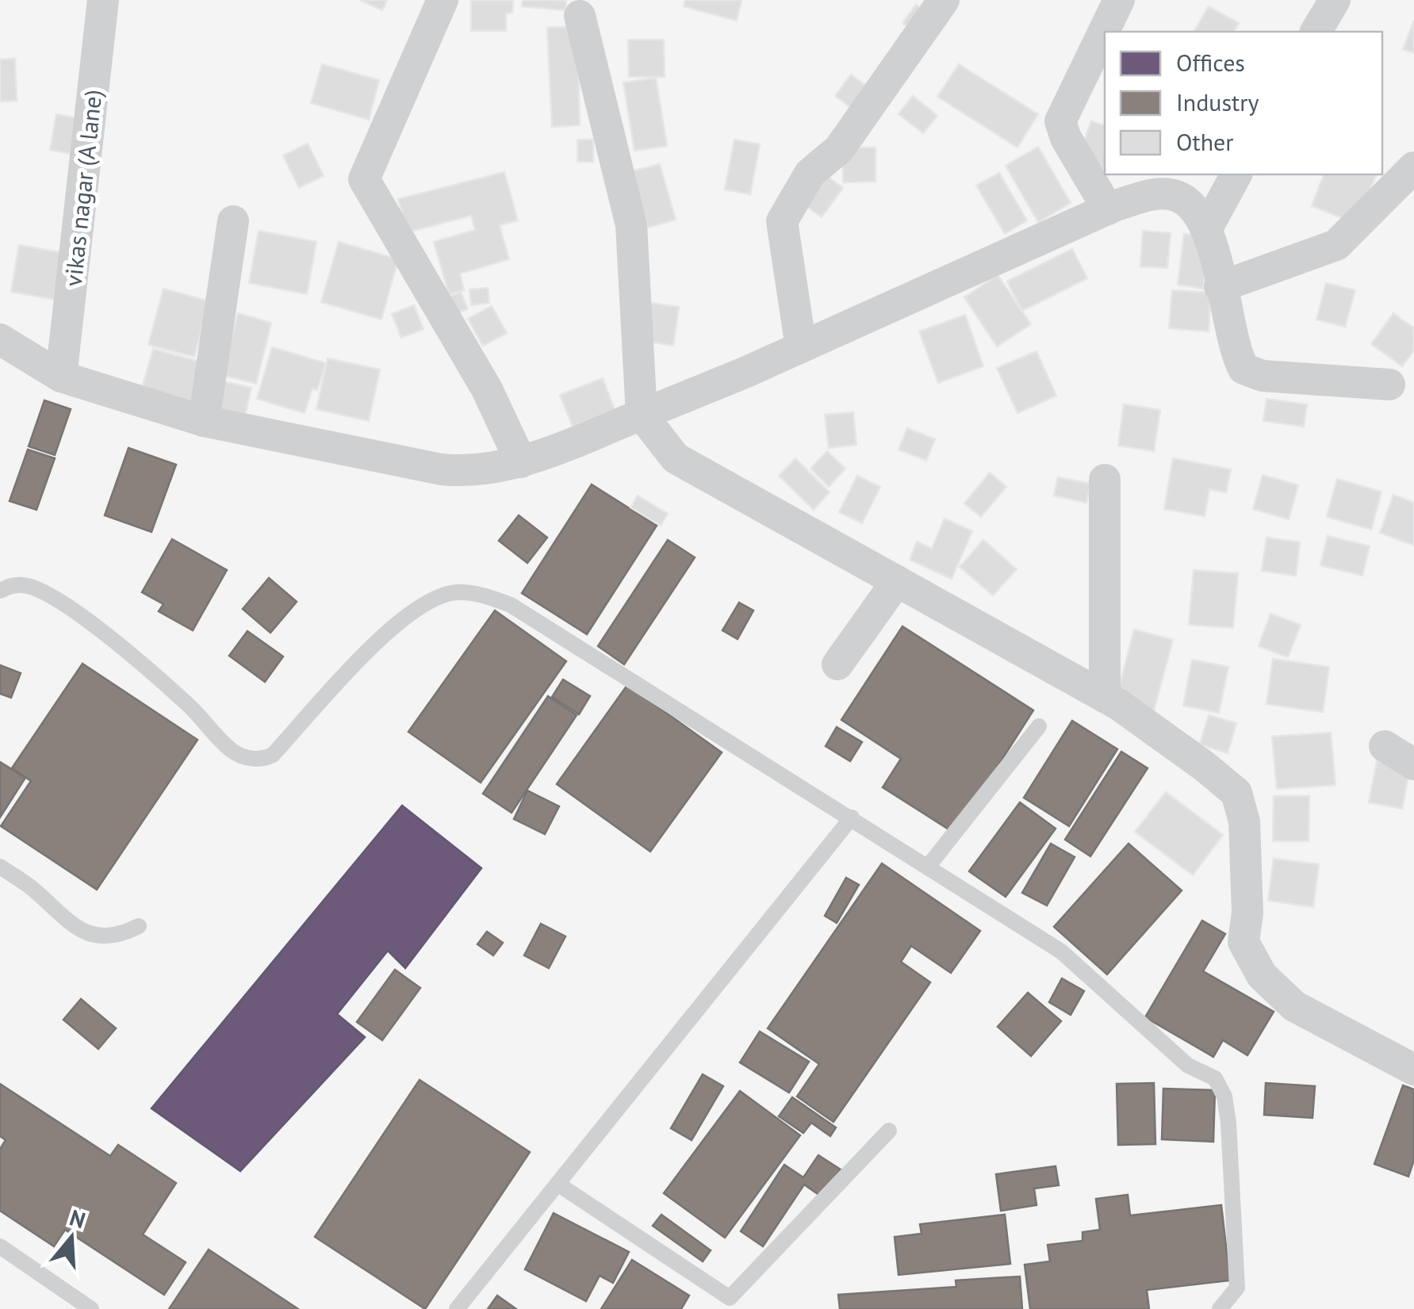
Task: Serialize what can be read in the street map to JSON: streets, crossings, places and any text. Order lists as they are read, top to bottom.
{
  "streets": {
    "street": ["vikas nagar (A lane)"]
  },
  "legend": ["Offices", "Industry", "Other"],
  "north": "top"
}
